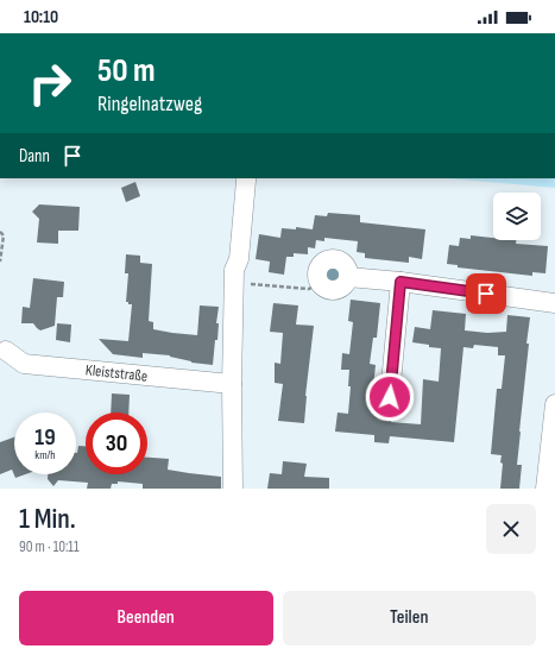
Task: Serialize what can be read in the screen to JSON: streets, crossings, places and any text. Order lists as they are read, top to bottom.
{
  "streets": {
    "street": ["Kleiststraße"]
  },
  "page": {
    "status": "10:10",
    "turn": ["50 m", "Ringelnatzweg"],
    "then": "Dann",
    "speed": "19 km/h",
    "limit": "30",
    "heading": ["1 Min.", "90 m · 10:11"],
    "buttons": ["Beenden", "Teilen"]
  }
}
